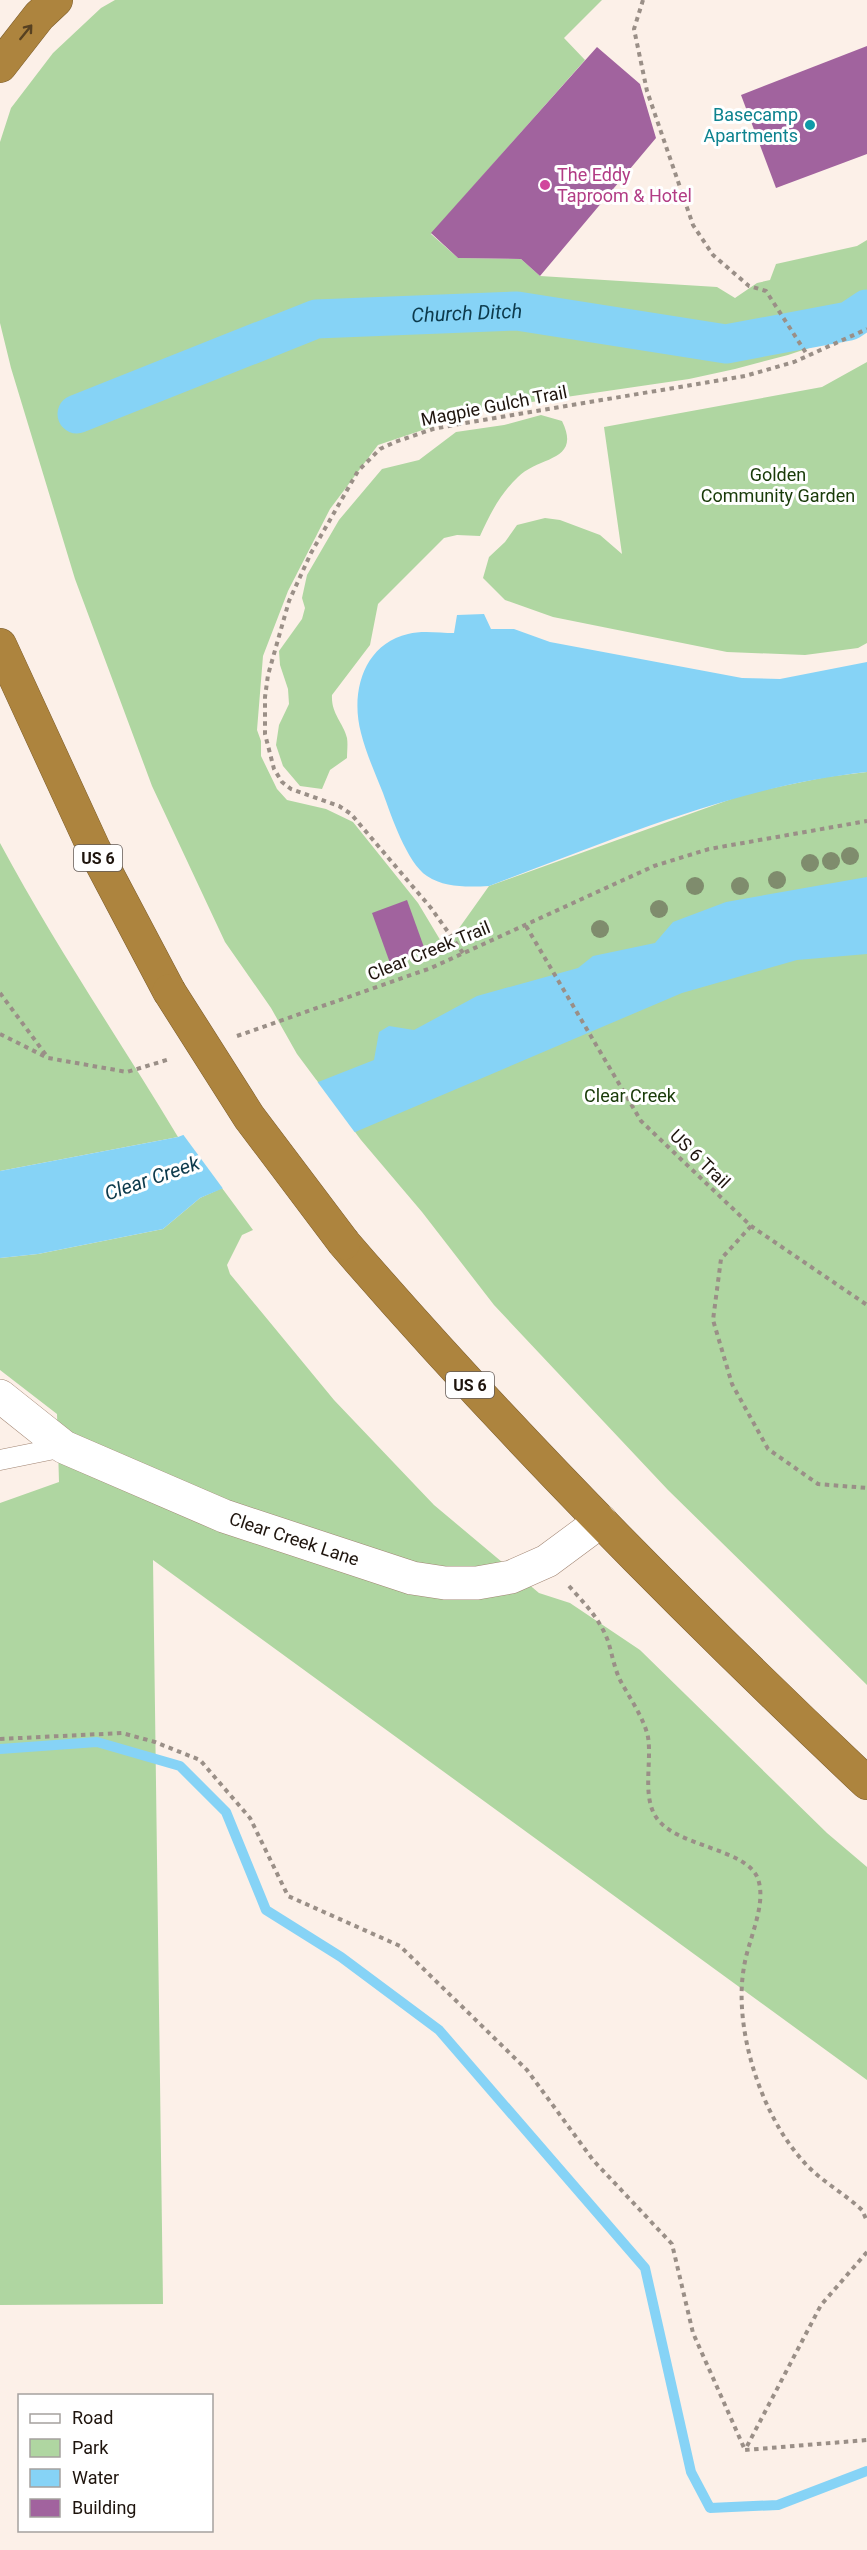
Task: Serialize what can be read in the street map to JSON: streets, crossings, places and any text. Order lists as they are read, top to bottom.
{
  "streets": {
    "highway": ["US 6"],
    "street": ["Clear Creek Lane"],
    "path": ["Magpie Gulch Trail", "Clear Creek Trail", "US 6 Trail"]
  },
  "crossings": [
    ["Magpie Gulch Trail", "Clear Creek Trail"],
    ["US 6", "Clear Creek Lane"],
    ["Clear Creek Trail", "US 6 Trail"]
  ],
  "water": ["Church Ditch", "Clear Creek"],
  "parks": ["Golden Community Garden", "Clear Creek"],
  "places": ["Basecamp Apartments", "The Eddy Taproom & Hotel"],
  "legend": [
    "Road",
    "Park",
    "Water",
    "Building"
  ]
}
